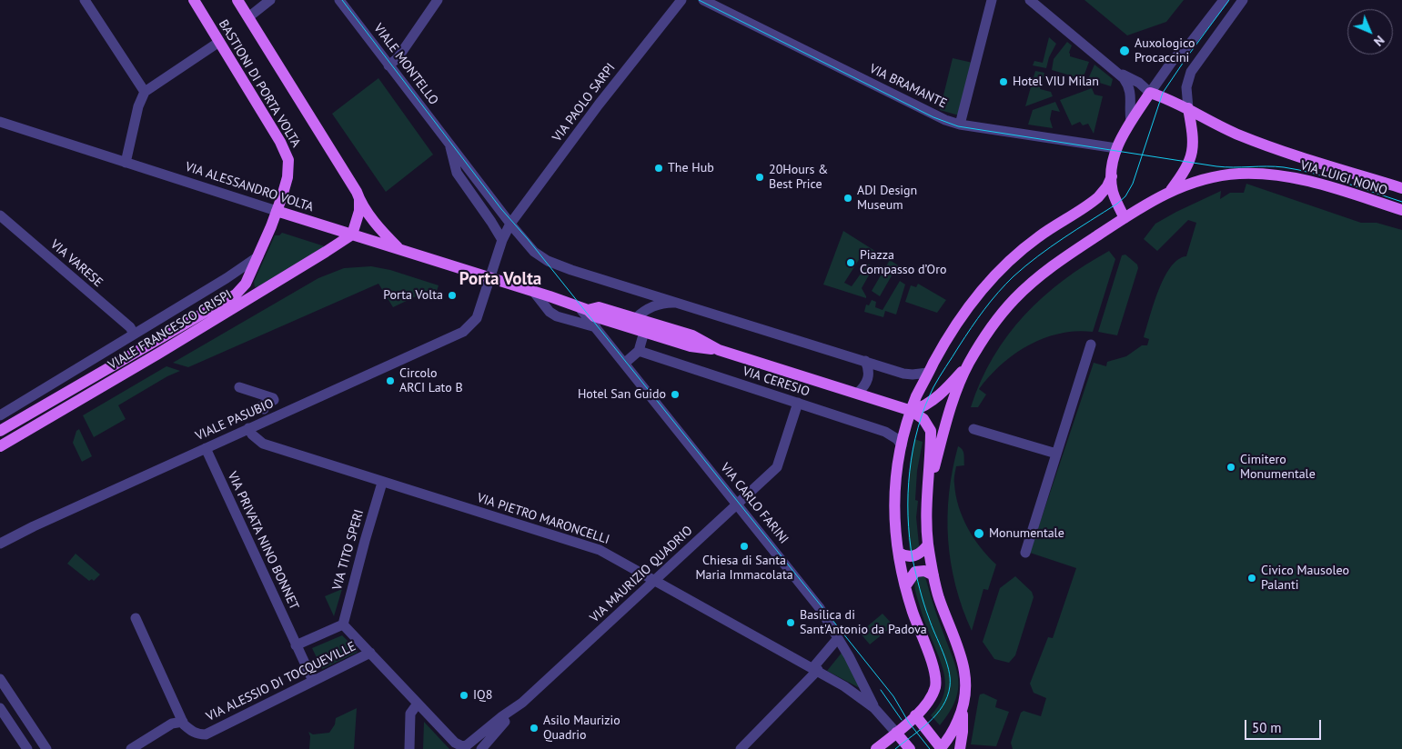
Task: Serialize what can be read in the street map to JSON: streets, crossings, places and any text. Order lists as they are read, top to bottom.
{
  "streets": {
    "main road": [
      "BASTIONI DI PORTA VOLTA",
      "VIA LUIGI NONO",
      "VIA ALESSANDRO VOLTA",
      "VIALE FRANCESCO CRISPI",
      "VIA CERESIO",
      "VIA CARLO FARINI"
    ],
    "street": [
      "VIALE MONTELLO",
      "VIA BRAMANTE",
      "VIA PAOLO SARPI",
      "VIA VARESE",
      "VIALE PASUBIO",
      "VIA PIETRO MARONCELLI",
      "VIA PRIVATA NINO BONNET",
      "VIA TITO SPERI",
      "VIA MAURIZIO QUADRIO",
      "VIA ALESSIO DI TOCQUEVILLE"
    ]
  },
  "crossings": [
    ["VIALE MONTELLO", "VIA PAOLO SARPI"],
    ["BASTIONI DI PORTA VOLTA", "VIA ALESSANDRO VOLTA"],
    ["BASTIONI DI PORTA VOLTA", "VIALE FRANCESCO CRISPI"],
    ["VIA PAOLO SARPI", "VIA ALESSANDRO VOLTA"],
    ["VIA PAOLO SARPI", "VIALE PASUBIO"],
    ["VIA ALESSANDRO VOLTA", "VIALE FRANCESCO CRISPI"],
    ["VIA ALESSANDRO VOLTA", "VIA CARLO FARINI"],
    ["VIA VARESE", "VIALE FRANCESCO CRISPI"],
    ["VIA CERESIO", "VIA MAURIZIO QUADRIO"],
    ["VIALE PASUBIO", "VIA PIETRO MARONCELLI"],
    ["VIALE PASUBIO", "VIA PRIVATA NINO BONNET"],
    ["VIA CARLO FARINI", "VIA PIETRO MARONCELLI"],
    ["VIA CARLO FARINI", "VIA MAURIZIO QUADRIO"],
    ["VIA PIETRO MARONCELLI", "VIA TITO SPERI"],
    ["VIA PIETRO MARONCELLI", "VIA MAURIZIO QUADRIO"],
    ["VIA PRIVATA NINO BONNET", "VIA ALESSIO DI TOCQUEVILLE"]
  ],
  "districts": ["Porta Volta"],
  "places": [
    "Auxologico Procaccini",
    "Hotel VIU Milan",
    "The Hub",
    "20Hours & Best Price",
    "ADI Design Museum",
    "Piazza Compasso d’Oro",
    "Porta Volta",
    "Circolo ARCI Lato B",
    "Hotel San Guido",
    "Cimitero Monumentale",
    "Monumentale",
    "Chiesa di Santa Maria Immacolata",
    "Civico Mausoleo Palanti",
    "Basilica di Sant'Antonio da Padova",
    "IQ8",
    "Asilo Maurizio Quadrio"
  ],
  "scale_bar": "50 m",
  "north": "bottom right"
}
